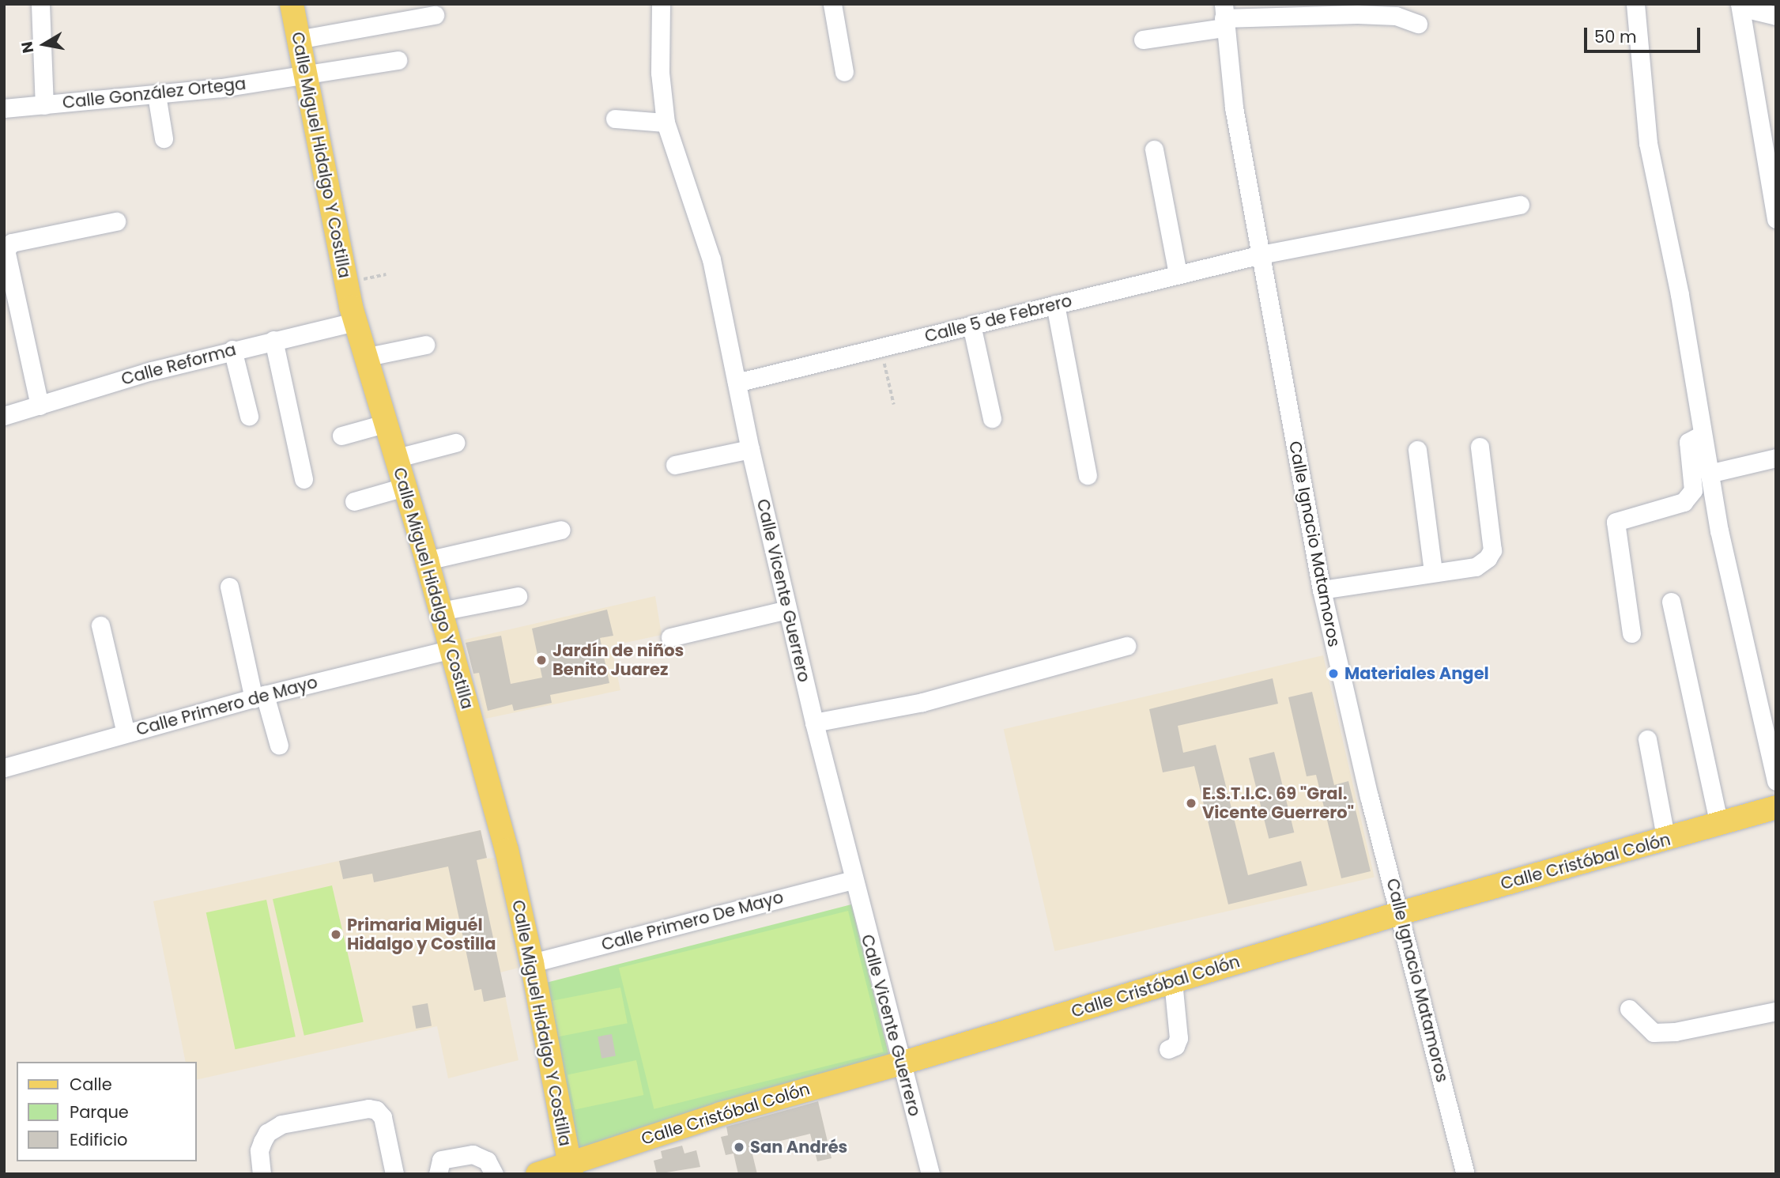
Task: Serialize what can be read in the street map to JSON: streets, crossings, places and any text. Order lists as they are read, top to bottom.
{
  "streets": {
    "main road": ["Calle Miguel Hidalgo Y Costilla", "Calle Cristóbal Colón"],
    "street": [
      "Calle González Ortega",
      "Calle 5 de Febrero",
      "Calle Reforma",
      "Calle Ignacio Matamoros",
      "Calle Vicente Guerrero",
      "Calle Primero de Mayo",
      "Calle Primero De Mayo"
    ]
  },
  "crossings": [
    ["Calle González Ortega", "Calle Miguel Hidalgo Y Costilla"],
    ["Calle Miguel Hidalgo Y Costilla", "Calle Reforma"],
    ["Calle Miguel Hidalgo Y Costilla", "Calle Primero de Mayo"],
    ["Calle Miguel Hidalgo Y Costilla", "Calle Cristóbal Colón"],
    ["Calle Miguel Hidalgo Y Costilla", "Calle Primero De Mayo"],
    ["Calle 5 de Febrero", "Calle Ignacio Matamoros"],
    ["Calle 5 de Febrero", "Calle Vicente Guerrero"],
    ["Calle Ignacio Matamoros", "Calle Cristóbal Colón"],
    ["Calle Vicente Guerrero", "Calle Cristóbal Colón"],
    ["Calle Vicente Guerrero", "Calle Primero De Mayo"]
  ],
  "places": [
    "Jardín de niños Benito Juarez",
    "Materiales Angel",
    "E.S.T.I.C. 69 \"Gral. Vicente Guerrero\"",
    "Primaria Miguél Hidalgo y Costilla",
    "San Andrés"
  ],
  "legend": ["Calle", "Parque", "Edificio"],
  "scale_bar": "50 m",
  "north": "left"
}
